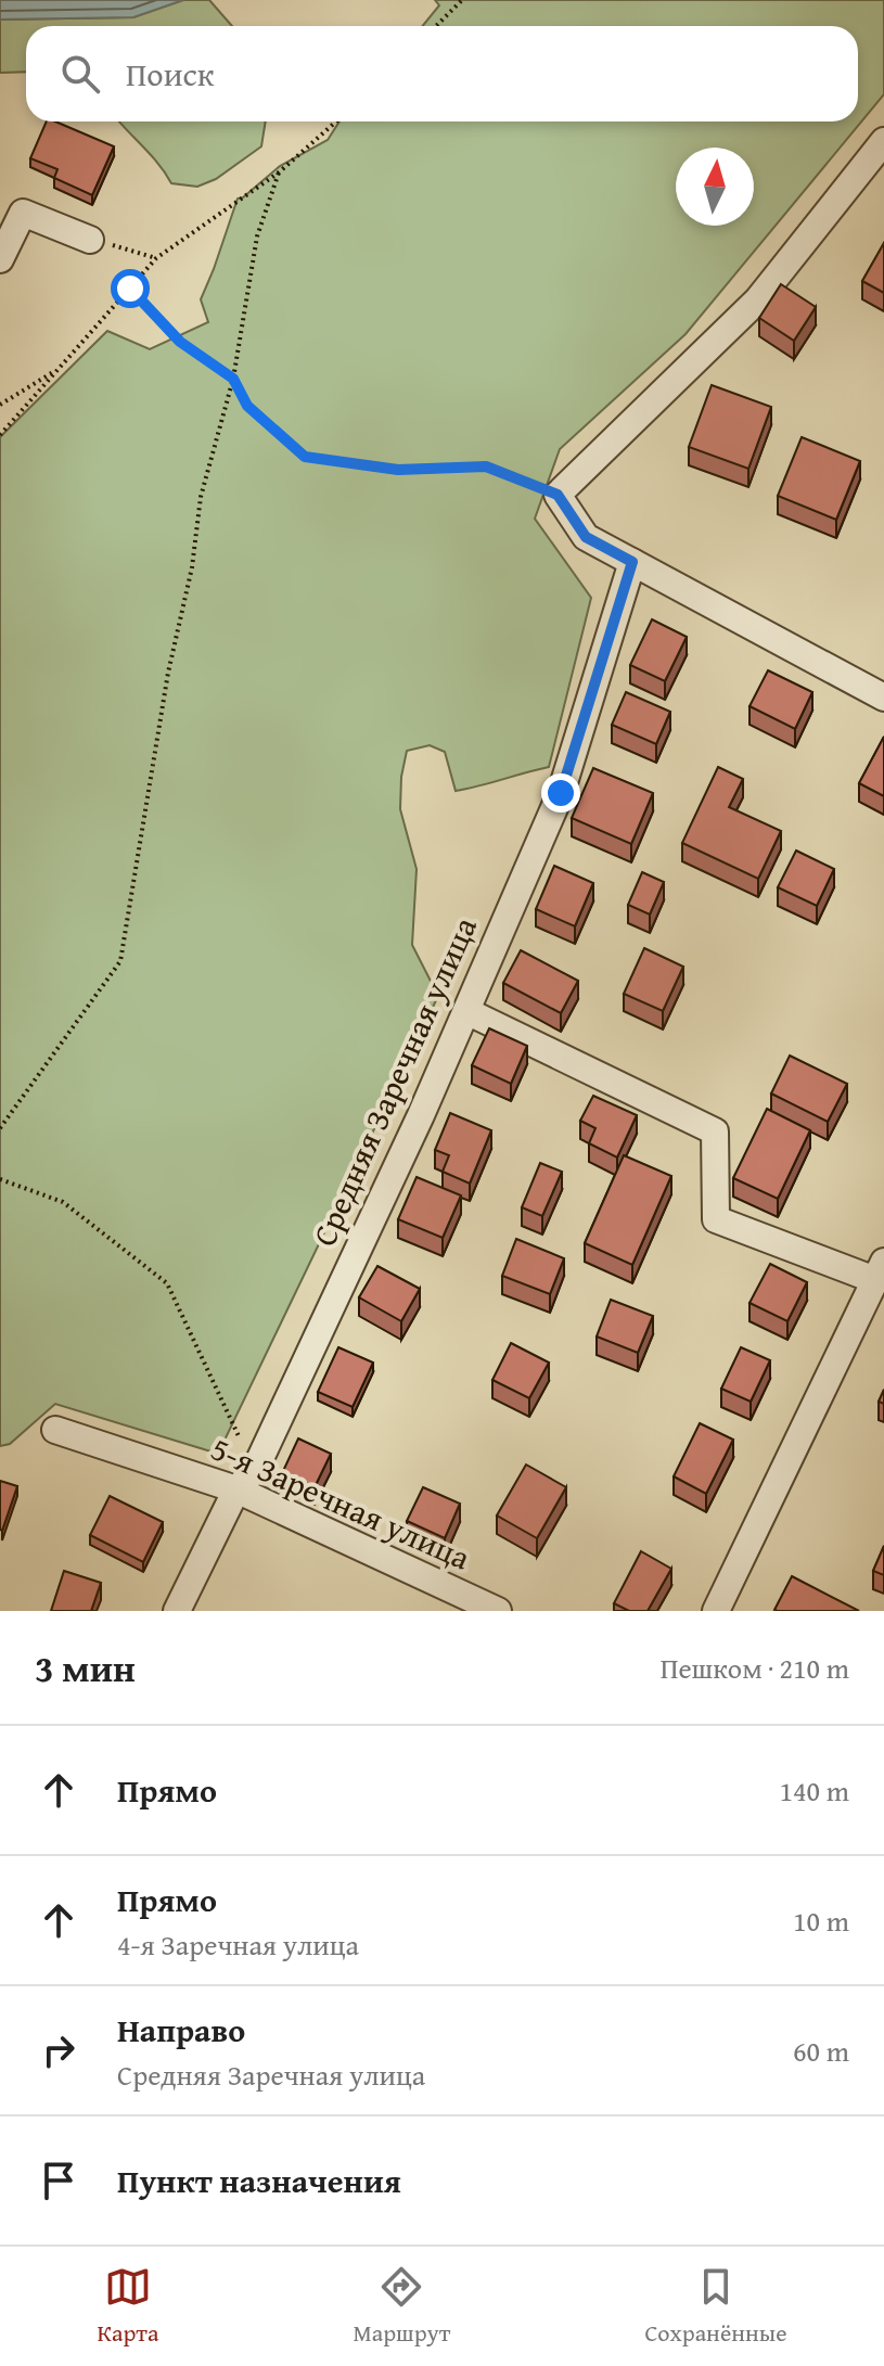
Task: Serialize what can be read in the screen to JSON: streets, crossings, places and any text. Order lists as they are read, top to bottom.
{
  "streets": {
    "street": ["Средняя Заречная улица", "5-я Заречная улица"]
  },
  "crossings": [
    ["Средняя Заречная улица", "5-я Заречная улица"]
  ],
  "north": "top",
  "page": {
    "search": "Поиск",
    "heading": ["3 мин", "Пешком · 210 m"],
    "list": [
      ["Прямо", "140 m"],
      ["Прямо", "4-я Заречная улица", "10 m"],
      ["Направо", "Средняя Заречная улица", "60 m"],
      "Пункт назначения"
    ],
    "nav": ["Карта", "Маршрут", "Сохранённые"]
  }
}
